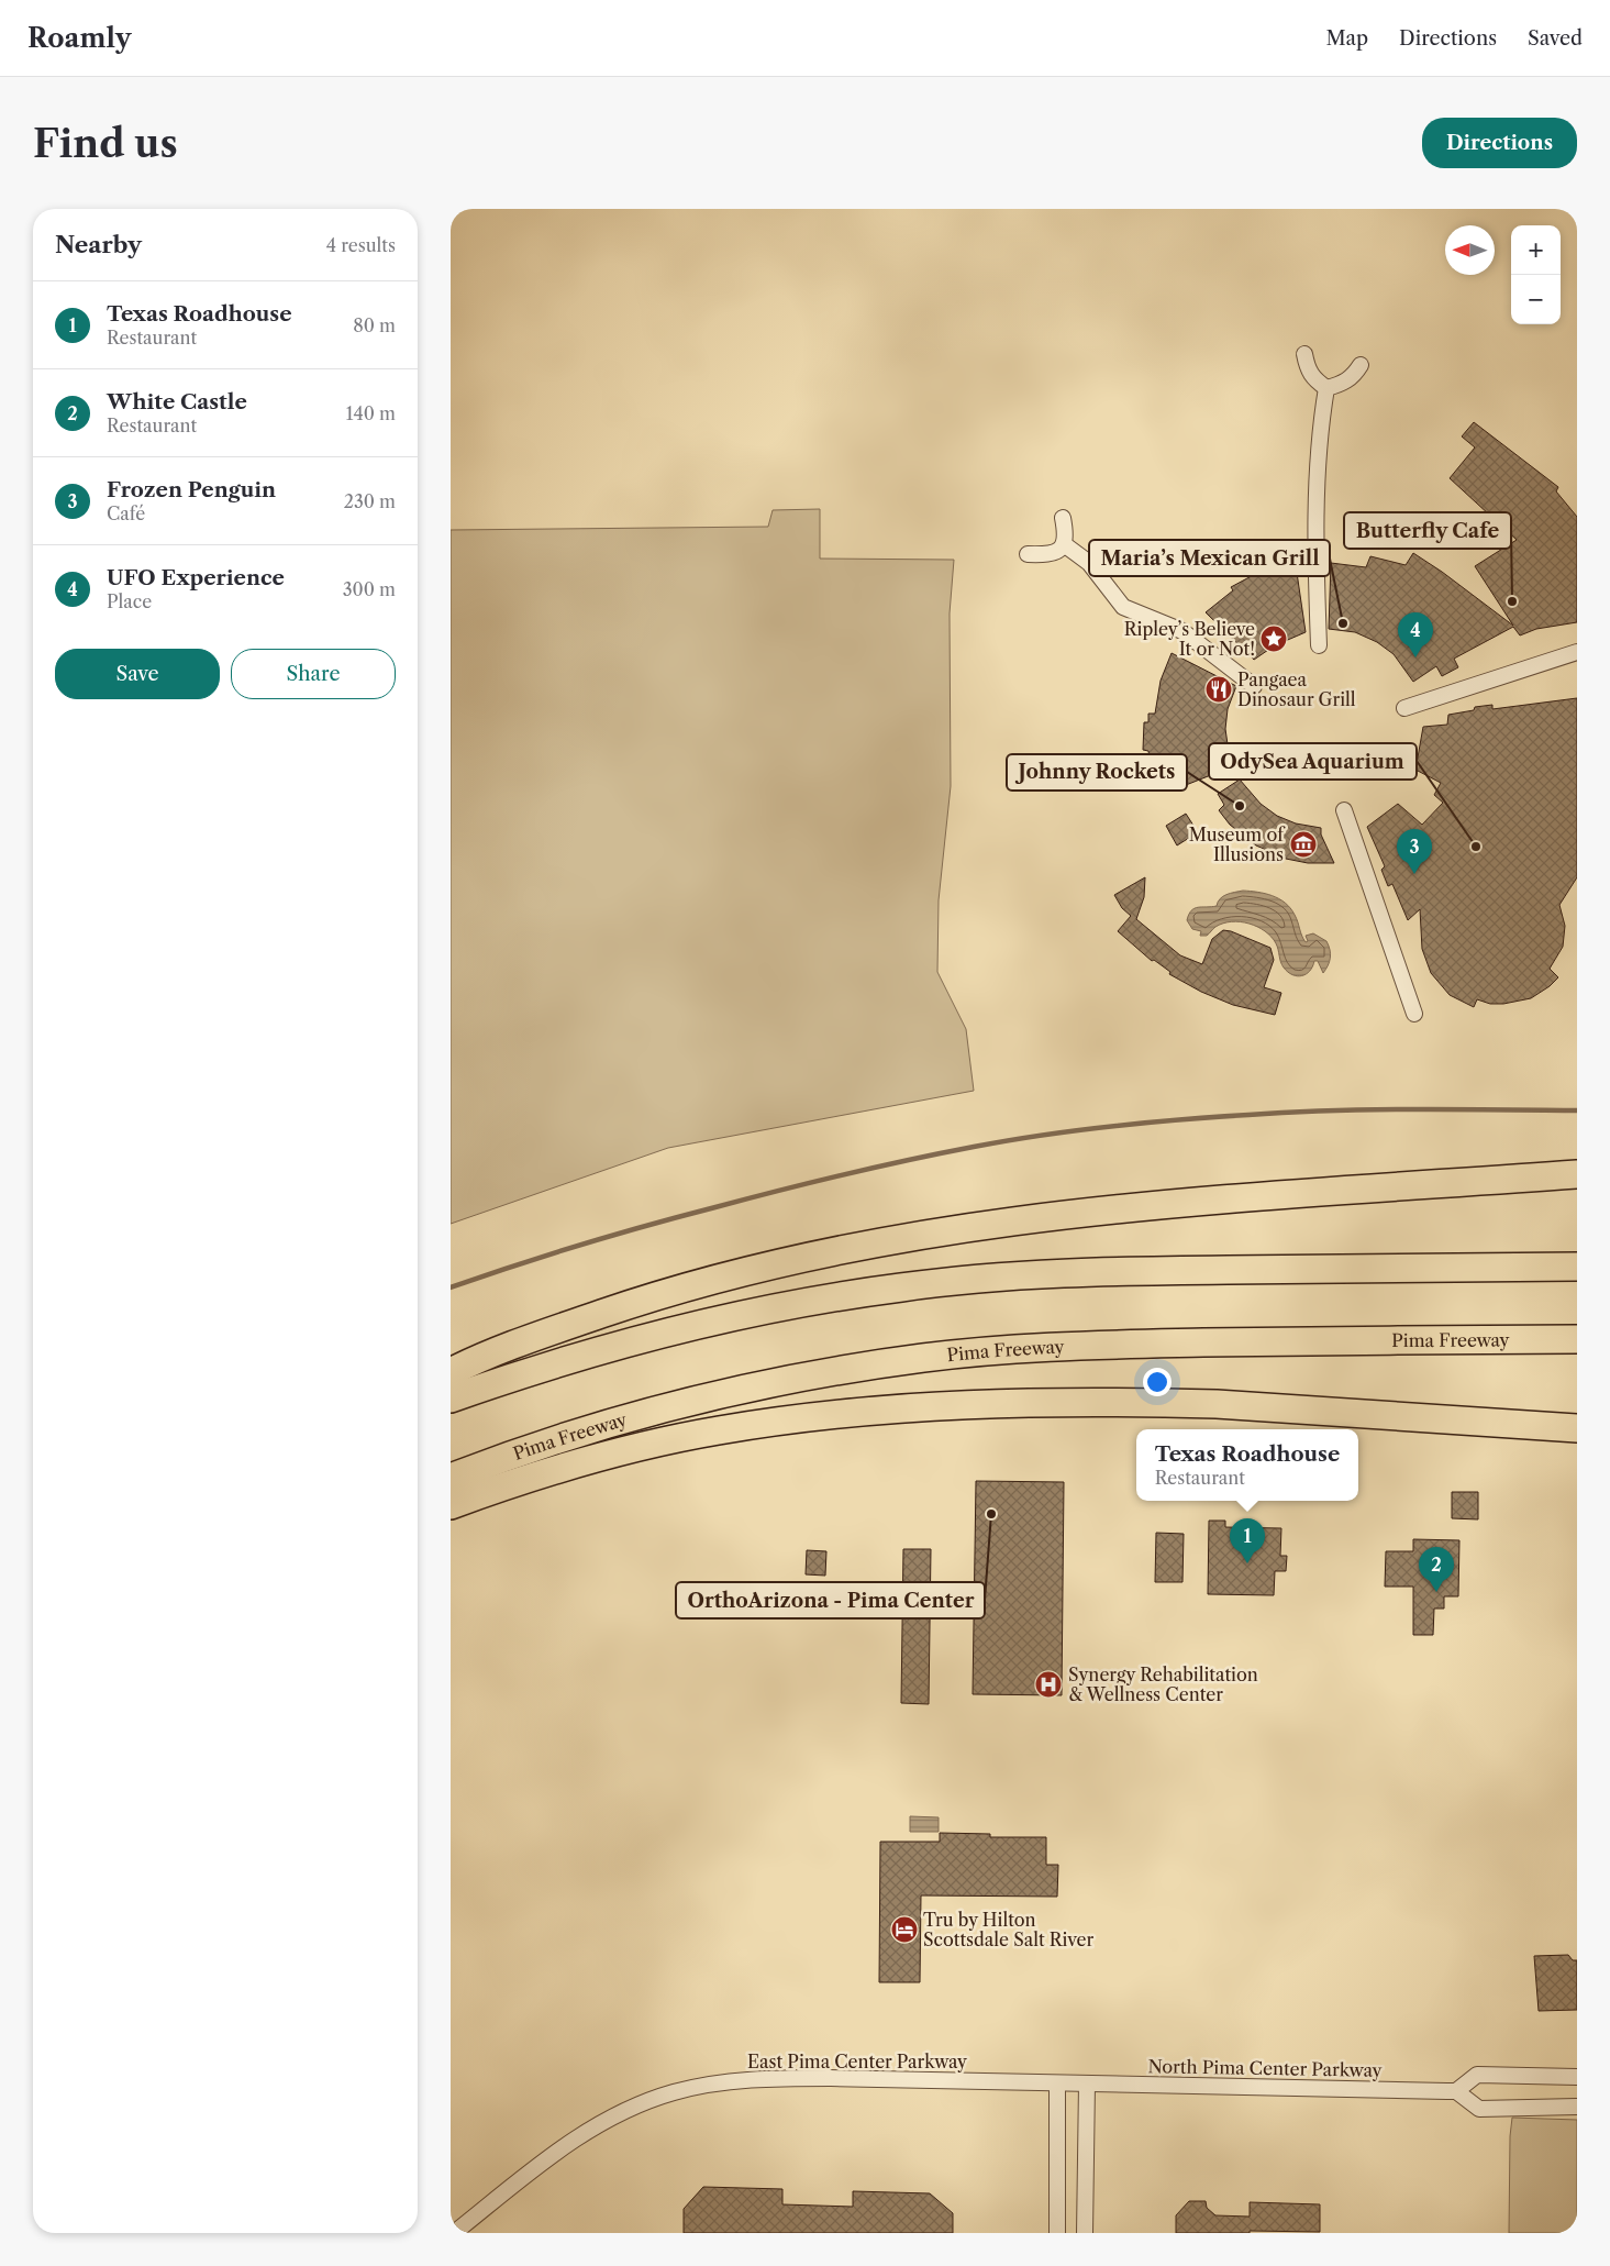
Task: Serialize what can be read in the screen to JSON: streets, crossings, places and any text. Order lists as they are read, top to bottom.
{
  "streets": {
    "highway": ["Pima Freeway"],
    "street": ["East Pima Center Parkway", "North Pima Center Parkway"]
  },
  "crossings": [
    ["East Pima Center Parkway", "North Pima Center Parkway"]
  ],
  "places": {
    "other": [
      "Butterfly Cafe",
      "Maria’s Mexican Grill",
      "Johnny Rockets",
      "OdySea Aquarium",
      "OrthoArizona - Pima Center"
    ],
    "place": ["Ripley’s Believe It or Not!"],
    "restaurant": ["Pangaea Dinosaur Grill"],
    "museum": ["Museum of Illusions"],
    "hospital": ["Synergy Rehabilitation & Wellness Center"],
    "hotel": ["Tru by Hilton Scottsdale Salt River"]
  },
  "north": "left",
  "page": {
    "header": "Roamly",
    "nav": ["Map", "Directions", "Saved"],
    "buttons": [
      "Directions",
      ["Save", "Share"]
    ],
    "title": "Find us",
    "heading": ["Nearby", "4 results"],
    "map_buttons": ["+", "−"],
    "list": [
      {
        "mark": "1",
        "name": "Texas Roadhouse",
        "note": "Restaurant",
        "value": "80 m"
      },
      {
        "mark": "2",
        "name": "White Castle",
        "note": "Restaurant",
        "value": "140 m"
      },
      {
        "mark": "3",
        "name": "Frozen Penguin",
        "note": "Café",
        "value": "230 m"
      },
      {
        "mark": "4",
        "name": "UFO Experience",
        "note": "Place",
        "value": "300 m"
      }
    ],
    "pins": [
      "4",
      "3",
      "1",
      "2"
    ],
    "popup": ["Texas Roadhouse", "Restaurant"]
  }
}
